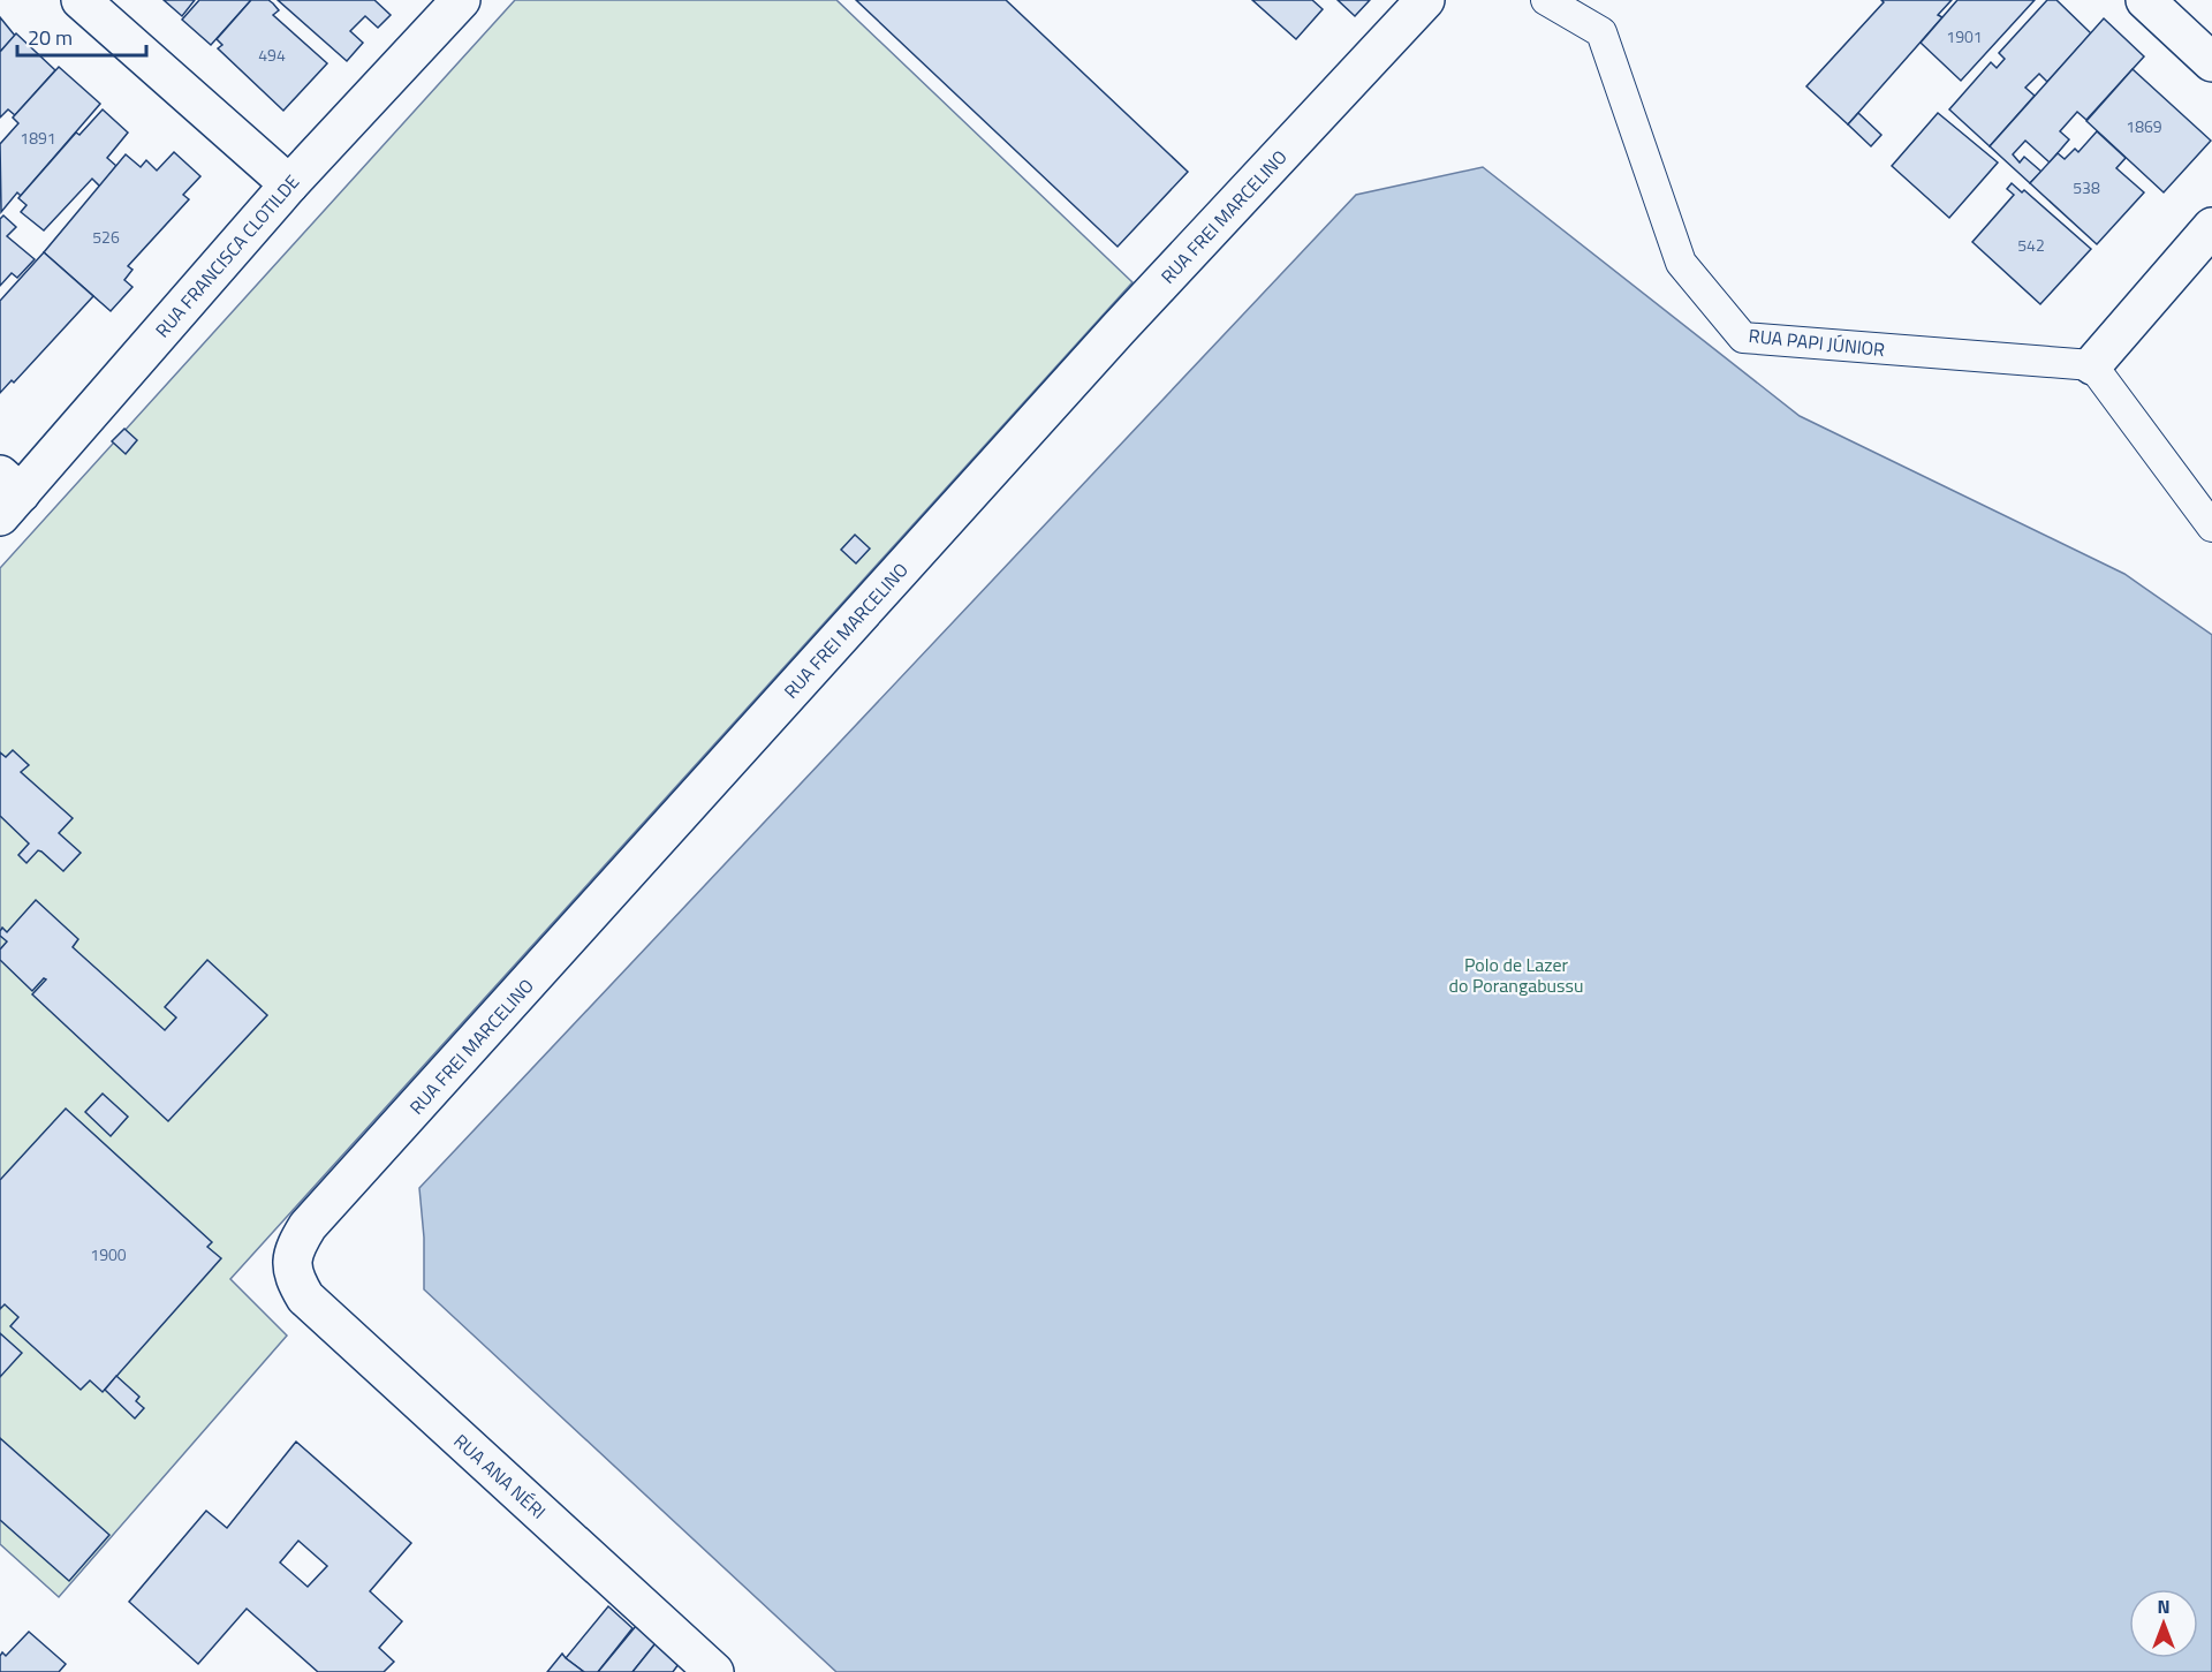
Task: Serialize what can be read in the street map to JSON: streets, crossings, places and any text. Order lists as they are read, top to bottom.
{
  "streets": {
    "street": [
      "RUA FREI MARCELINO",
      "RUA FRANCISCA CLOTILDE",
      "RUA PAPI JÚNIOR",
      "RUA ANA NÉRI"
    ]
  },
  "crossings": [
    ["RUA FREI MARCELINO", "RUA ANA NÉRI"]
  ],
  "parks": ["Polo de Lazer do Porangabussu"],
  "house_numbers": [
    "1901",
    "494",
    "1869",
    "1891",
    "538",
    "526",
    "542",
    "1900"
  ],
  "scale_bar": "20 m",
  "north": "top"
}
